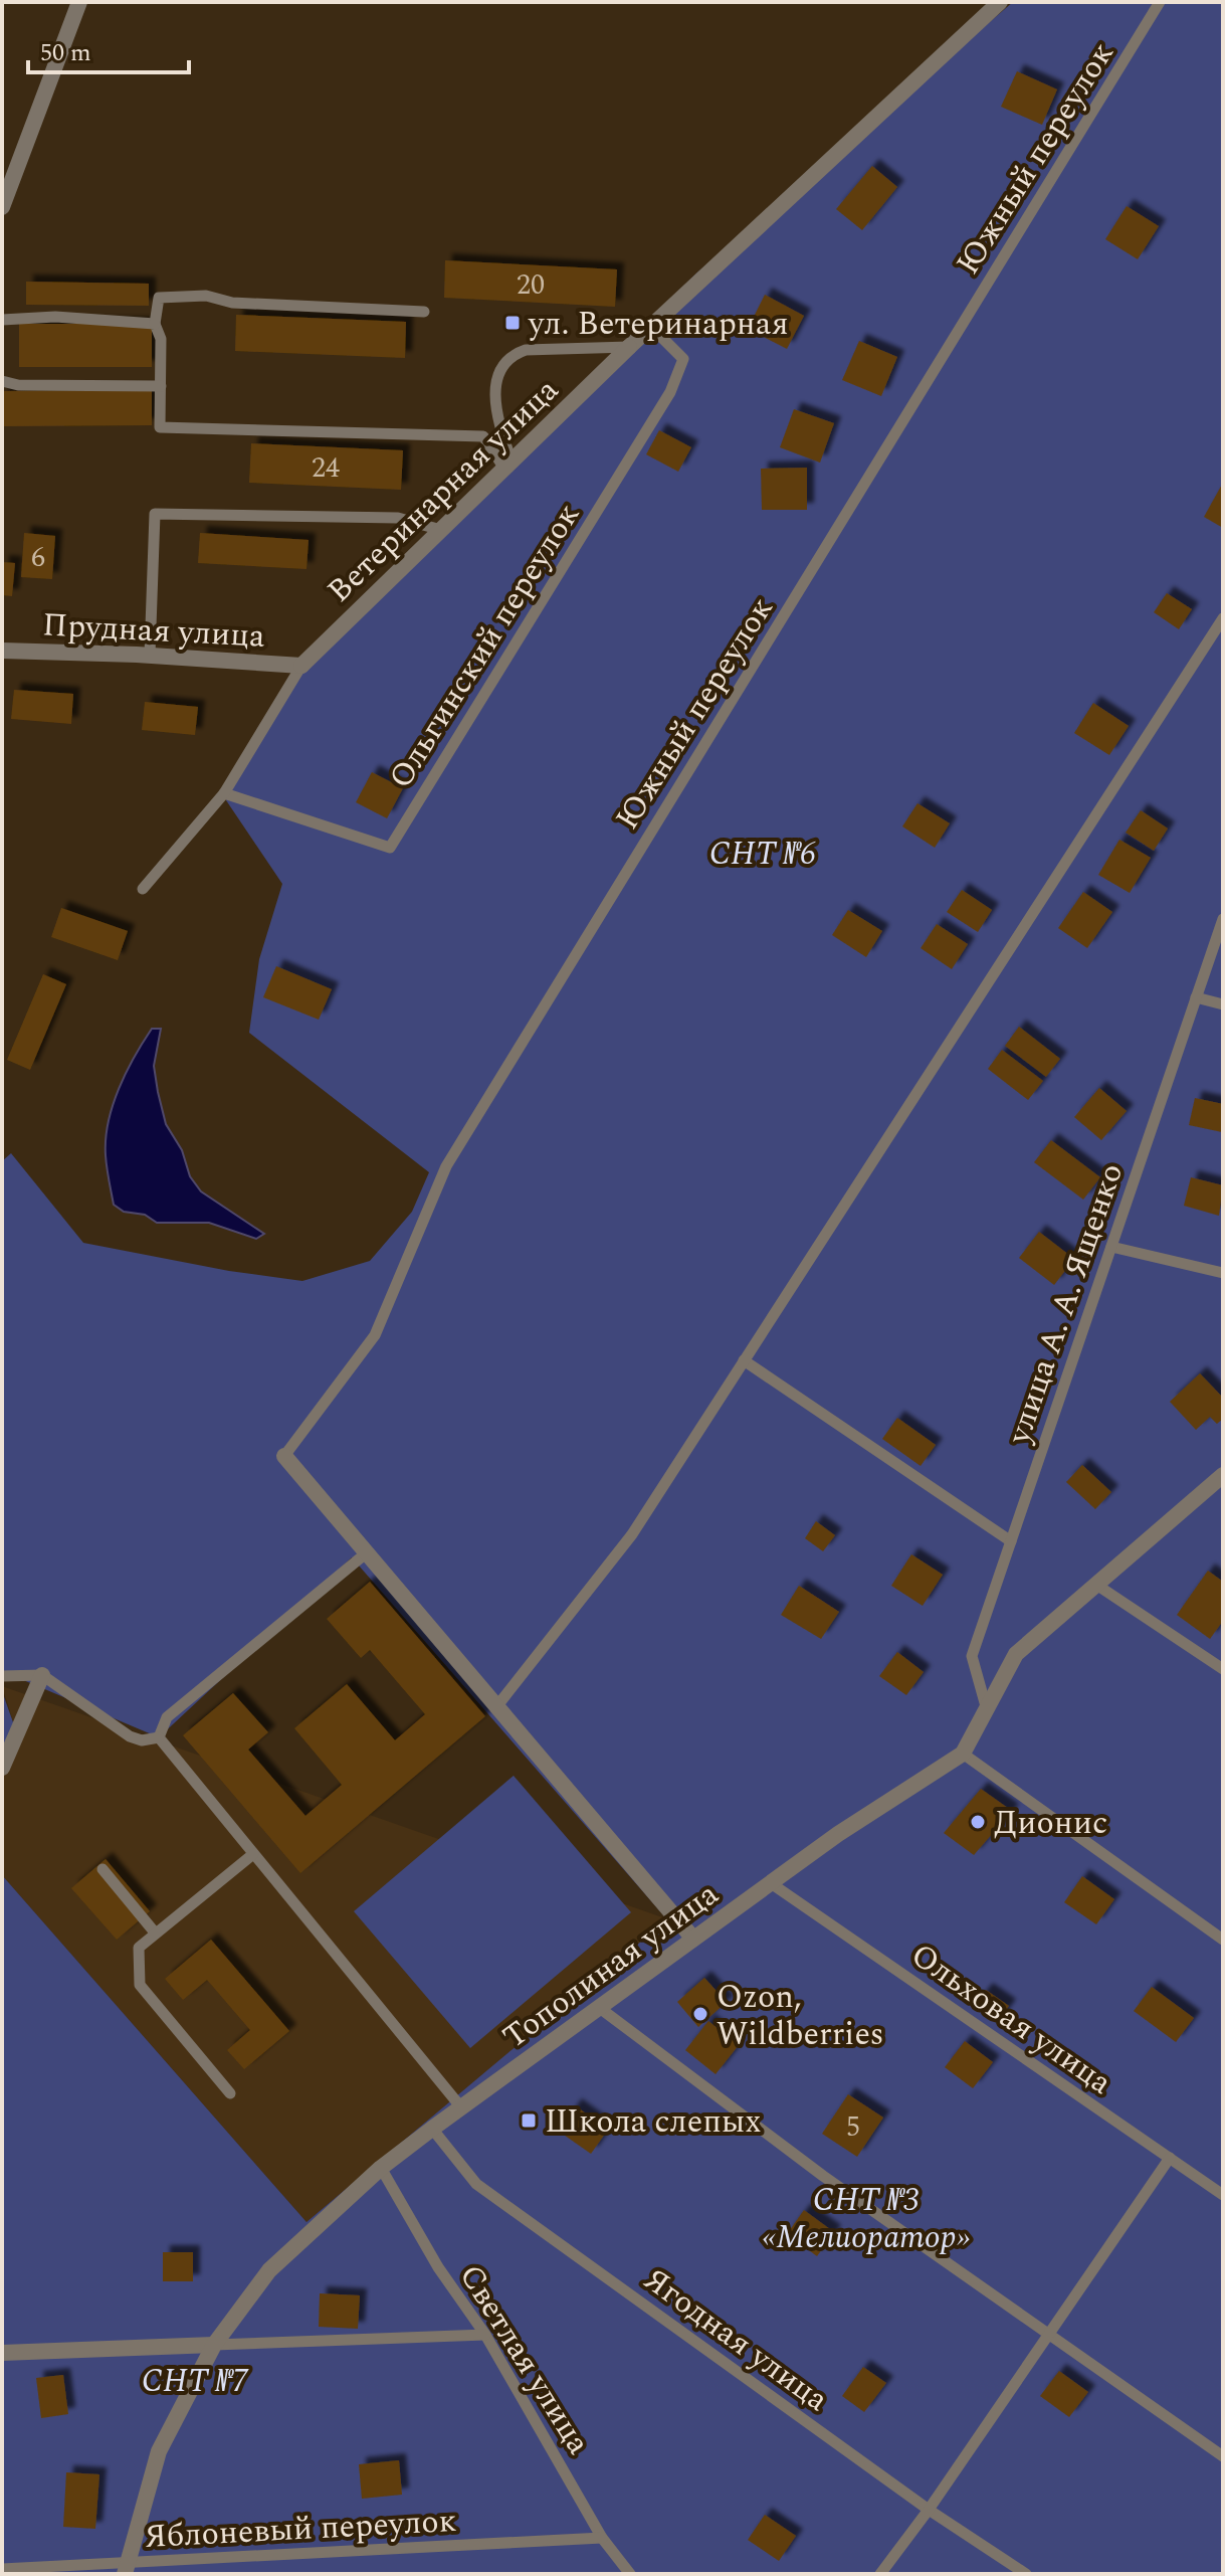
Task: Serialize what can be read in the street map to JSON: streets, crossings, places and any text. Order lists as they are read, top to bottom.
{
  "streets": {
    "street": ["Ветеринарная улица", "Прудная улица", "Тополиная улица"],
    "lane": [
      "Южный переулок",
      "Ольгинский переулок",
      "улица А. А. Ященко",
      "Ольховая улица",
      "Ягодная улица",
      "Светлая улица",
      "Яблоневый переулок"
    ]
  },
  "crossings": [
    ["Ветеринарная улица", "Прудная улица"],
    ["Ветеринарная улица", "Ольгинский переулок"],
    ["Тополиная улица", "Ольховая улица"],
    ["Тополиная улица", "Ягодная улица"],
    ["Тополиная улица", "Светлая улица"],
    ["Тополиная улица", "Яблоневый переулок"],
    ["Светлая улица", "Яблоневый переулок"]
  ],
  "parks": ["СНТ №6", "СНТ №3 «Мелиоратор»", "СНТ №7"],
  "places": {
    "transit": ["ул. Ветеринарная", "Школа слепых"],
    "other": ["Дионис", "Ozon, Wildberries"]
  },
  "house_numbers": [
    "20",
    "24",
    "6",
    "5"
  ],
  "scale_bar": "50 m"
}
